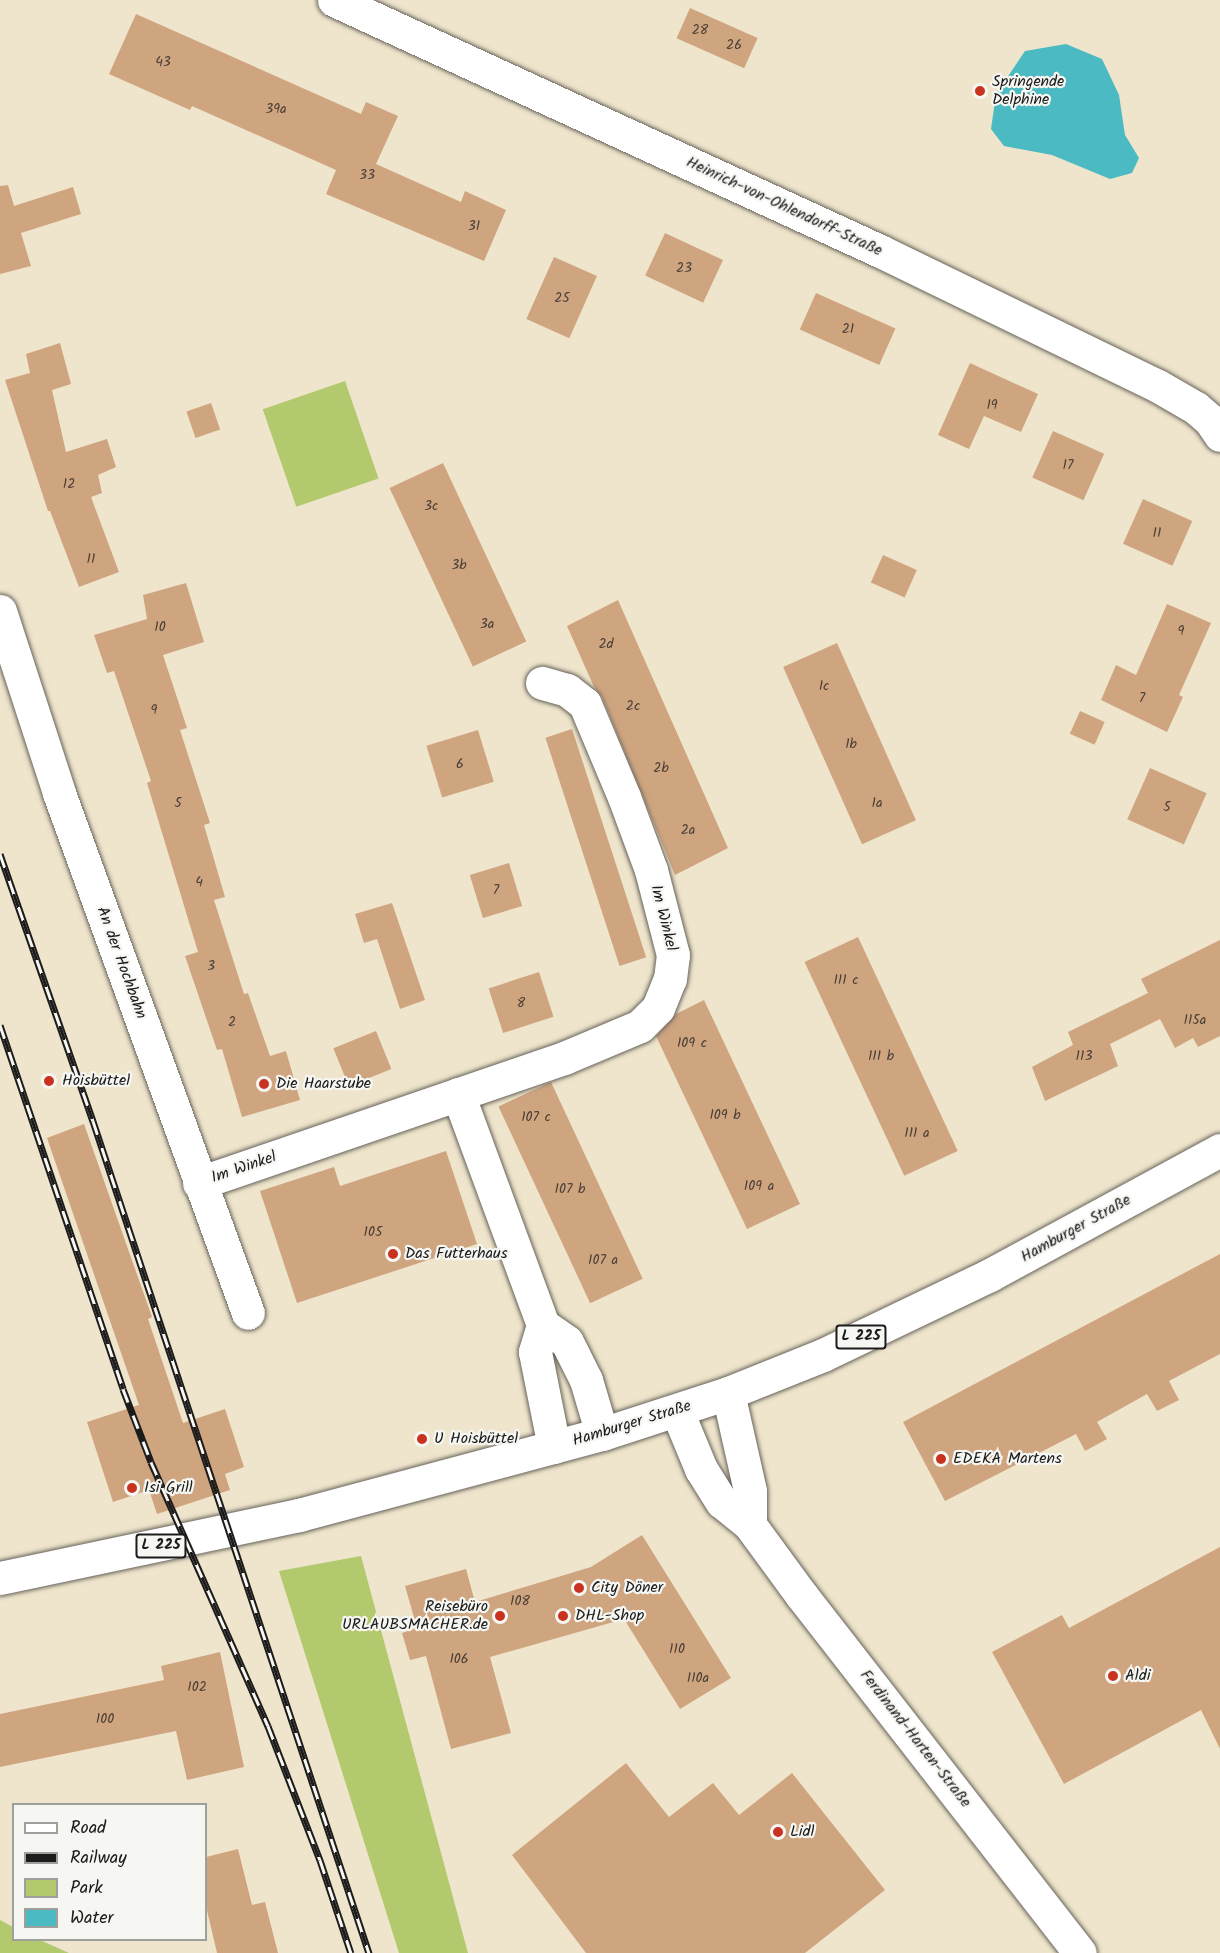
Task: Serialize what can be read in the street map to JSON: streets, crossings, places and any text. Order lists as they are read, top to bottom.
{
  "streets": {
    "street": [
      "Heinrich-von-Ohlendorff-Straße",
      "Im Winkel",
      "An der Hochbahn",
      "Hamburger Straße",
      "L 225",
      "Ferdinand-Harten-Straße"
    ]
  },
  "crossings": [
    ["Im Winkel", "An der Hochbahn"],
    ["Hamburger Straße", "Ferdinand-Harten-Straße"]
  ],
  "places": [
    "Springende Delphine",
    "Hoisbüttel",
    "Die Haarstube",
    "Das Futterhaus",
    "U Hoisbüttel",
    "EDEKA Martens",
    "Isi Grill",
    "City Döner",
    "Reisebüro URLAUBSMACHER.de",
    "DHL-Shop",
    "Aldi",
    "Lidl"
  ],
  "house_numbers": [
    "28",
    "26",
    "43",
    "39a",
    "33",
    "31",
    "23",
    "25",
    "21",
    "19",
    "17",
    "12",
    "3c",
    "11",
    "11",
    "3b",
    "3a",
    "10",
    "9",
    "2d",
    "1c",
    "7",
    "2c",
    "9",
    "1b",
    "6",
    "2b",
    "5",
    "1a",
    "5",
    "2a",
    "4",
    "7",
    "3",
    "111 c",
    "8",
    "115a",
    "2",
    "109 c",
    "111 b",
    "113",
    "109 b",
    "107 c",
    "111 a",
    "109 a",
    "107 b",
    "105",
    "107 a",
    "108",
    "110",
    "106",
    "110a",
    "102",
    "100"
  ],
  "legend": [
    "Road",
    "Railway",
    "Park",
    "Water"
  ]
}
